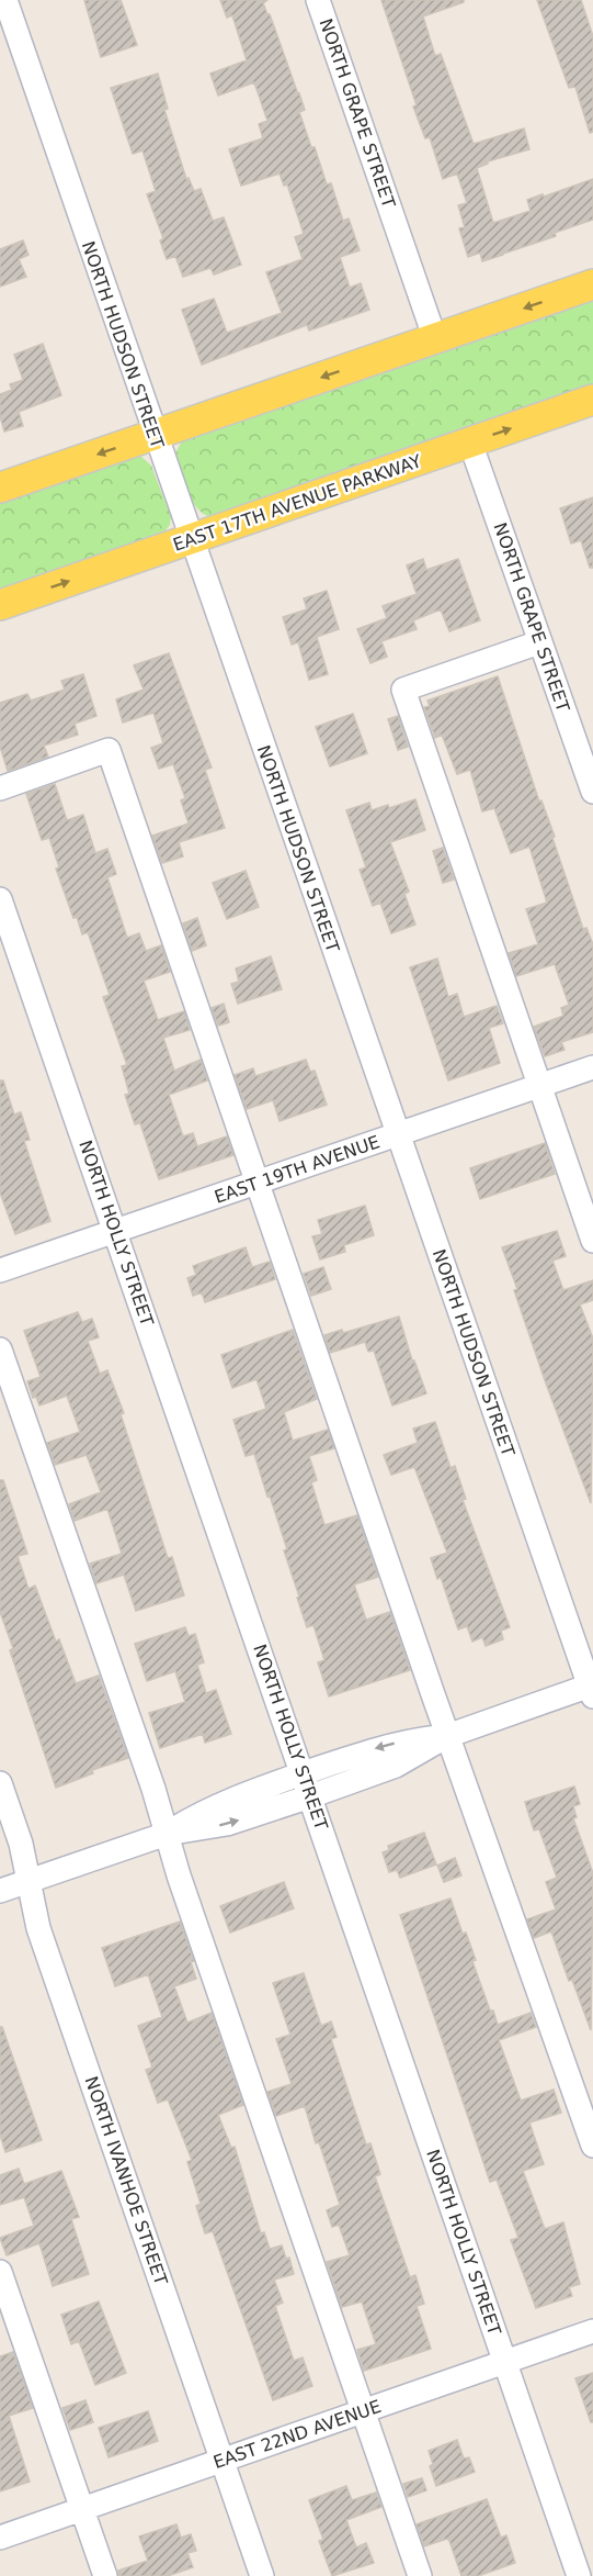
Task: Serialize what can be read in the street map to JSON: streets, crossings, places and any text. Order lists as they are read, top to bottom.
{
  "streets": {
    "main road": ["EAST 17TH AVENUE PARKWAY"],
    "street": [
      "NORTH GRAPE STREET",
      "NORTH HUDSON STREET",
      "EAST 19TH AVENUE",
      "NORTH HOLLY STREET",
      "NORTH IVANHOE STREET",
      "EAST 22ND AVENUE"
    ]
  },
  "crossings": [
    ["NORTH GRAPE STREET", "EAST 17TH AVENUE PARKWAY"],
    ["NORTH HUDSON STREET", "EAST 17TH AVENUE PARKWAY"],
    ["NORTH HUDSON STREET", "EAST 19TH AVENUE"],
    ["EAST 19TH AVENUE", "NORTH HOLLY STREET"],
    ["NORTH HOLLY STREET", "EAST 22ND AVENUE"],
    ["NORTH IVANHOE STREET", "EAST 22ND AVENUE"]
  ]
}
